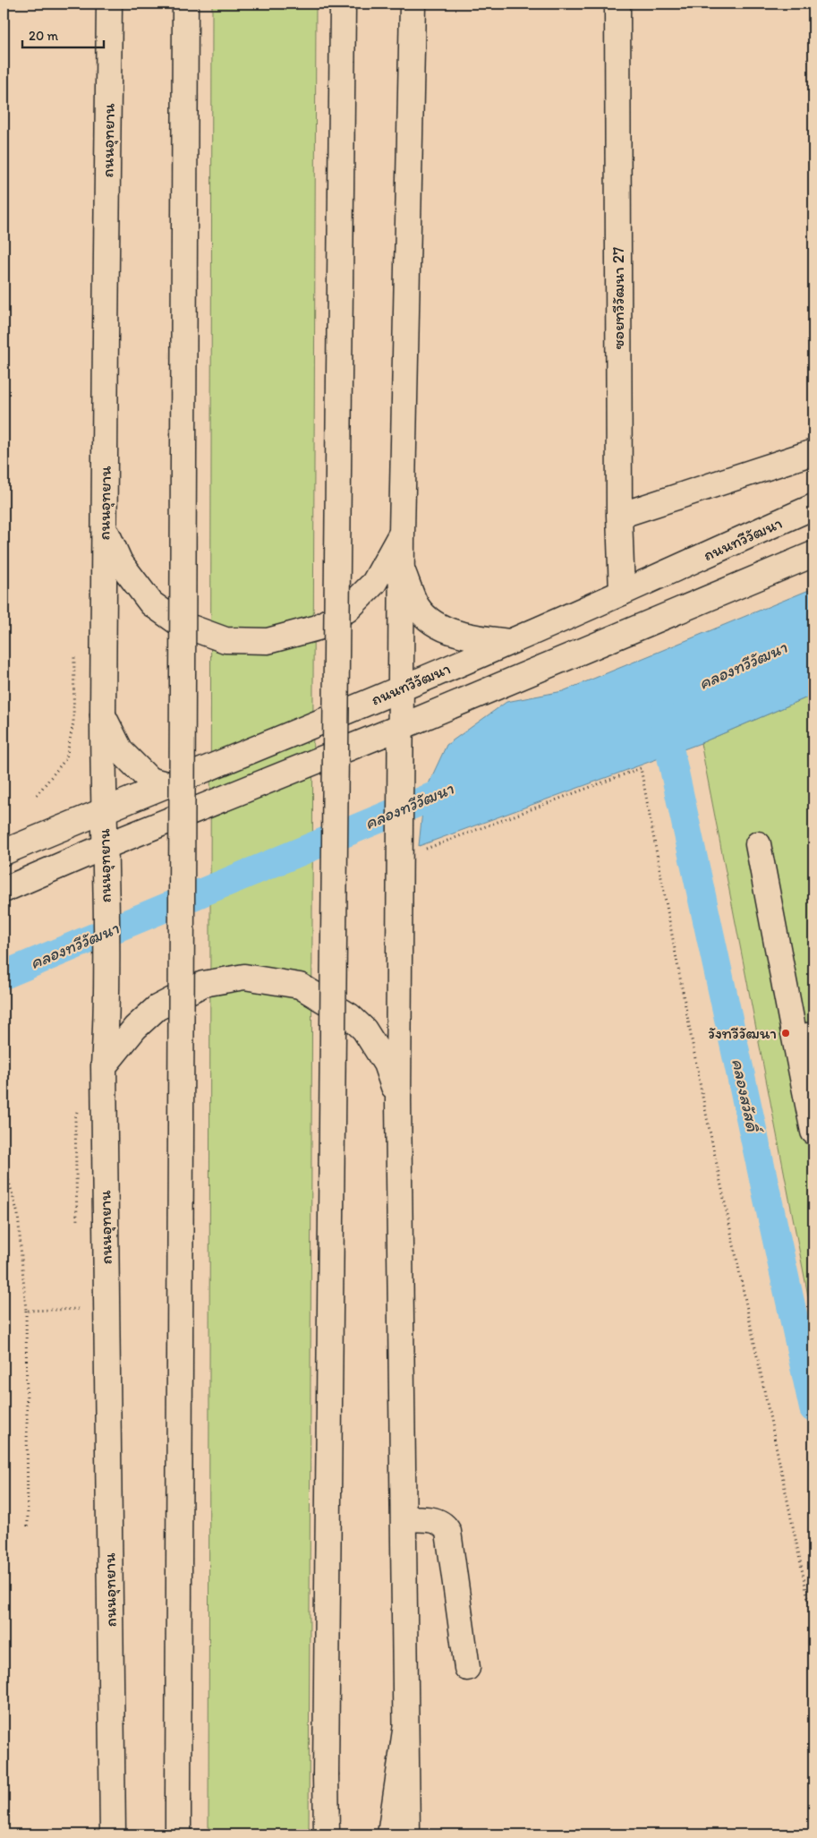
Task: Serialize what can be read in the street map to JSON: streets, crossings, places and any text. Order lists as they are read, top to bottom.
{
  "streets": {
    "main road": ["ถนนอุทยาน", "ซอยทวีวัฒนา 27", "ถนนทวีวัฒนา"]
  },
  "crossings": [
    ["ถนนอุทยาน", "ถนนทวีวัฒนา"],
    ["ซอยทวีวัฒนา 27", "ถนนทวีวัฒนา"]
  ],
  "water": ["คลองทวีวัฒนา", "คลองสวัสดิ์"],
  "places": ["วังทวีวัฒนา"],
  "scale_bar": "20 m"
}
